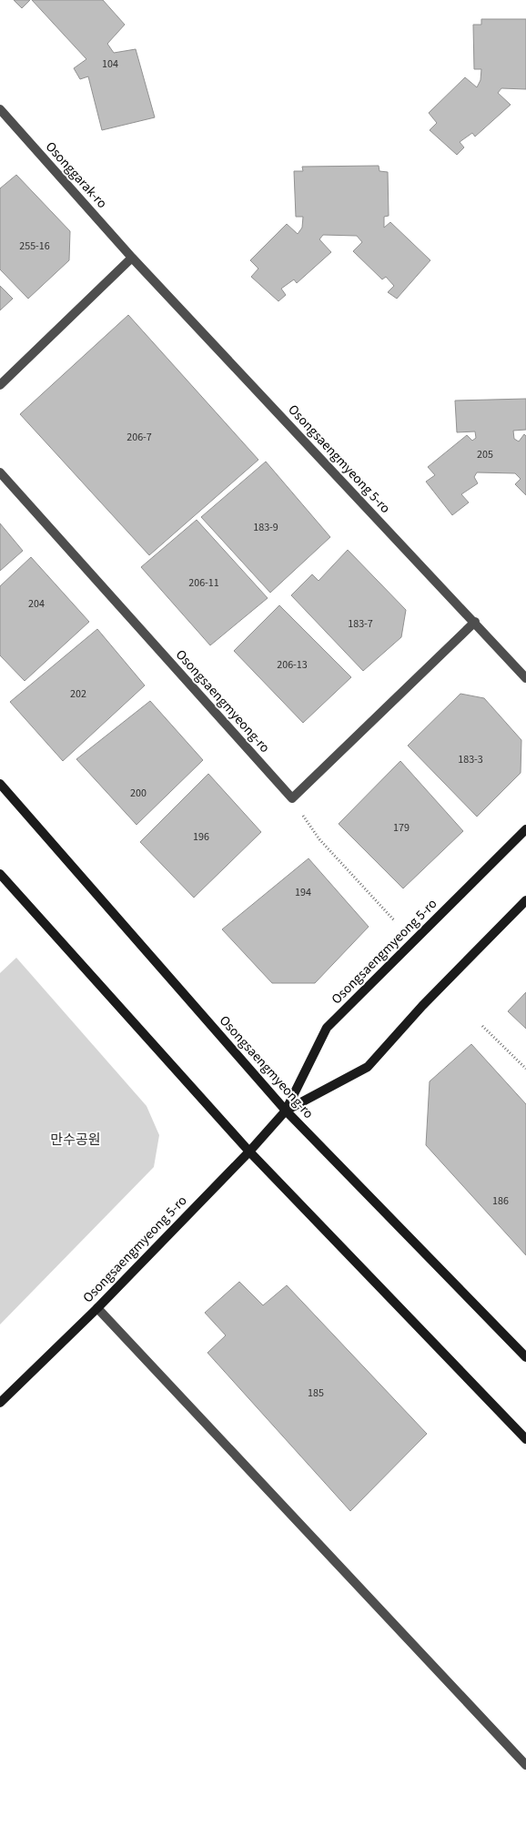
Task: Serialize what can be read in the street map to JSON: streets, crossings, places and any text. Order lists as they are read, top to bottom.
{
  "streets": {
    "street": ["Osonggarak-ro", "Osongsaengmyeong 5-ro", "Osongsaengmyeong-ro"]
  },
  "crossings": [
    ["Osonggarak-ro", "Osongsaengmyeong 5-ro"],
    ["Osongsaengmyeong 5-ro", "Osongsaengmyeong-ro"]
  ],
  "parks": ["만수공원"],
  "house_numbers": [
    "104",
    "255-16",
    "206-7",
    "205",
    "183-9",
    "206-11",
    "204",
    "183-7",
    "206-13",
    "202",
    "183-3",
    "200",
    "179",
    "196",
    "194",
    "186",
    "185"
  ]
}
